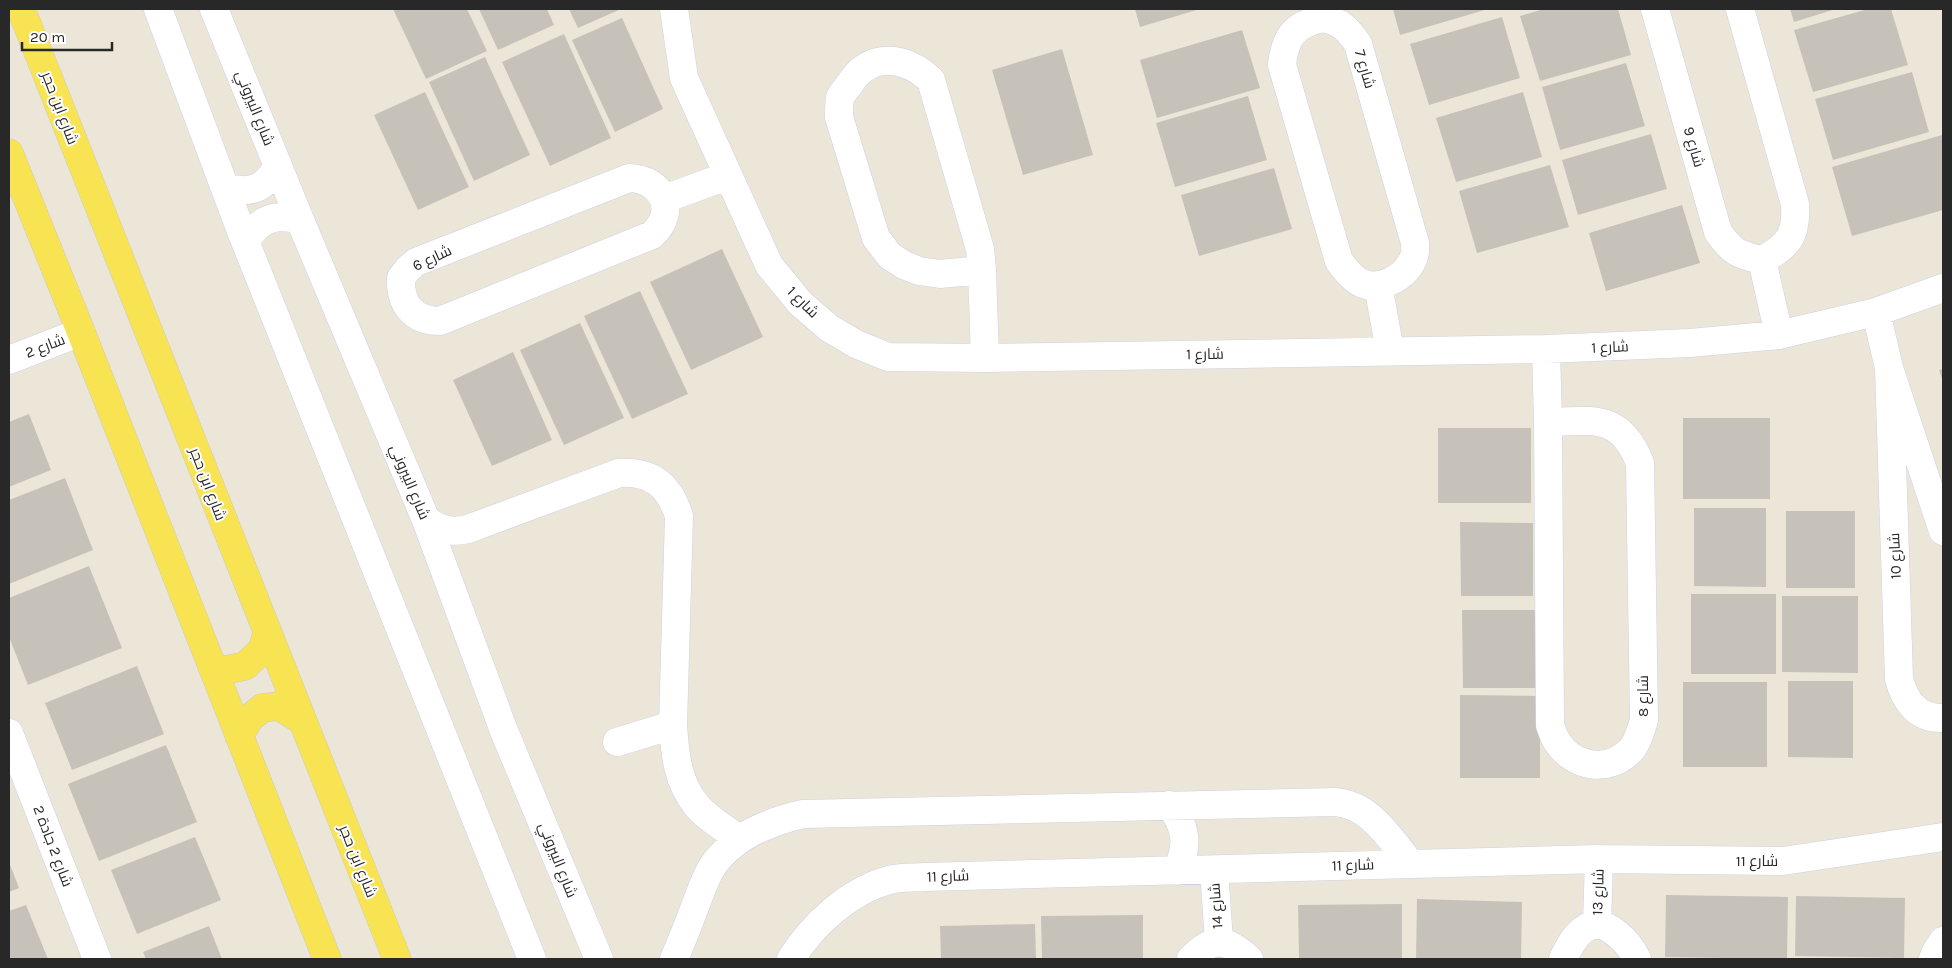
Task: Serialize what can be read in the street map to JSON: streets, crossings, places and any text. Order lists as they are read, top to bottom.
{
  "streets": {
    "main road": ["شارع ابن حجر"],
    "street": [
      "شارع 7",
      "شارع البيروني",
      "شارع 9",
      "شارع 6",
      "شارع 1",
      "شارع 2",
      "شارع 10",
      "شارع 8",
      "شارع 2 جادة 2",
      "شارع 11",
      "شارع 13",
      "شارع 14"
    ]
  },
  "crossings": [
    ["شارع 1", "شارع 10"],
    ["شارع 1", "شارع 8"],
    ["شارع 11", "شارع 13"],
    ["شارع 11", "شارع 14"]
  ],
  "scale_bar": "20 m"
}
